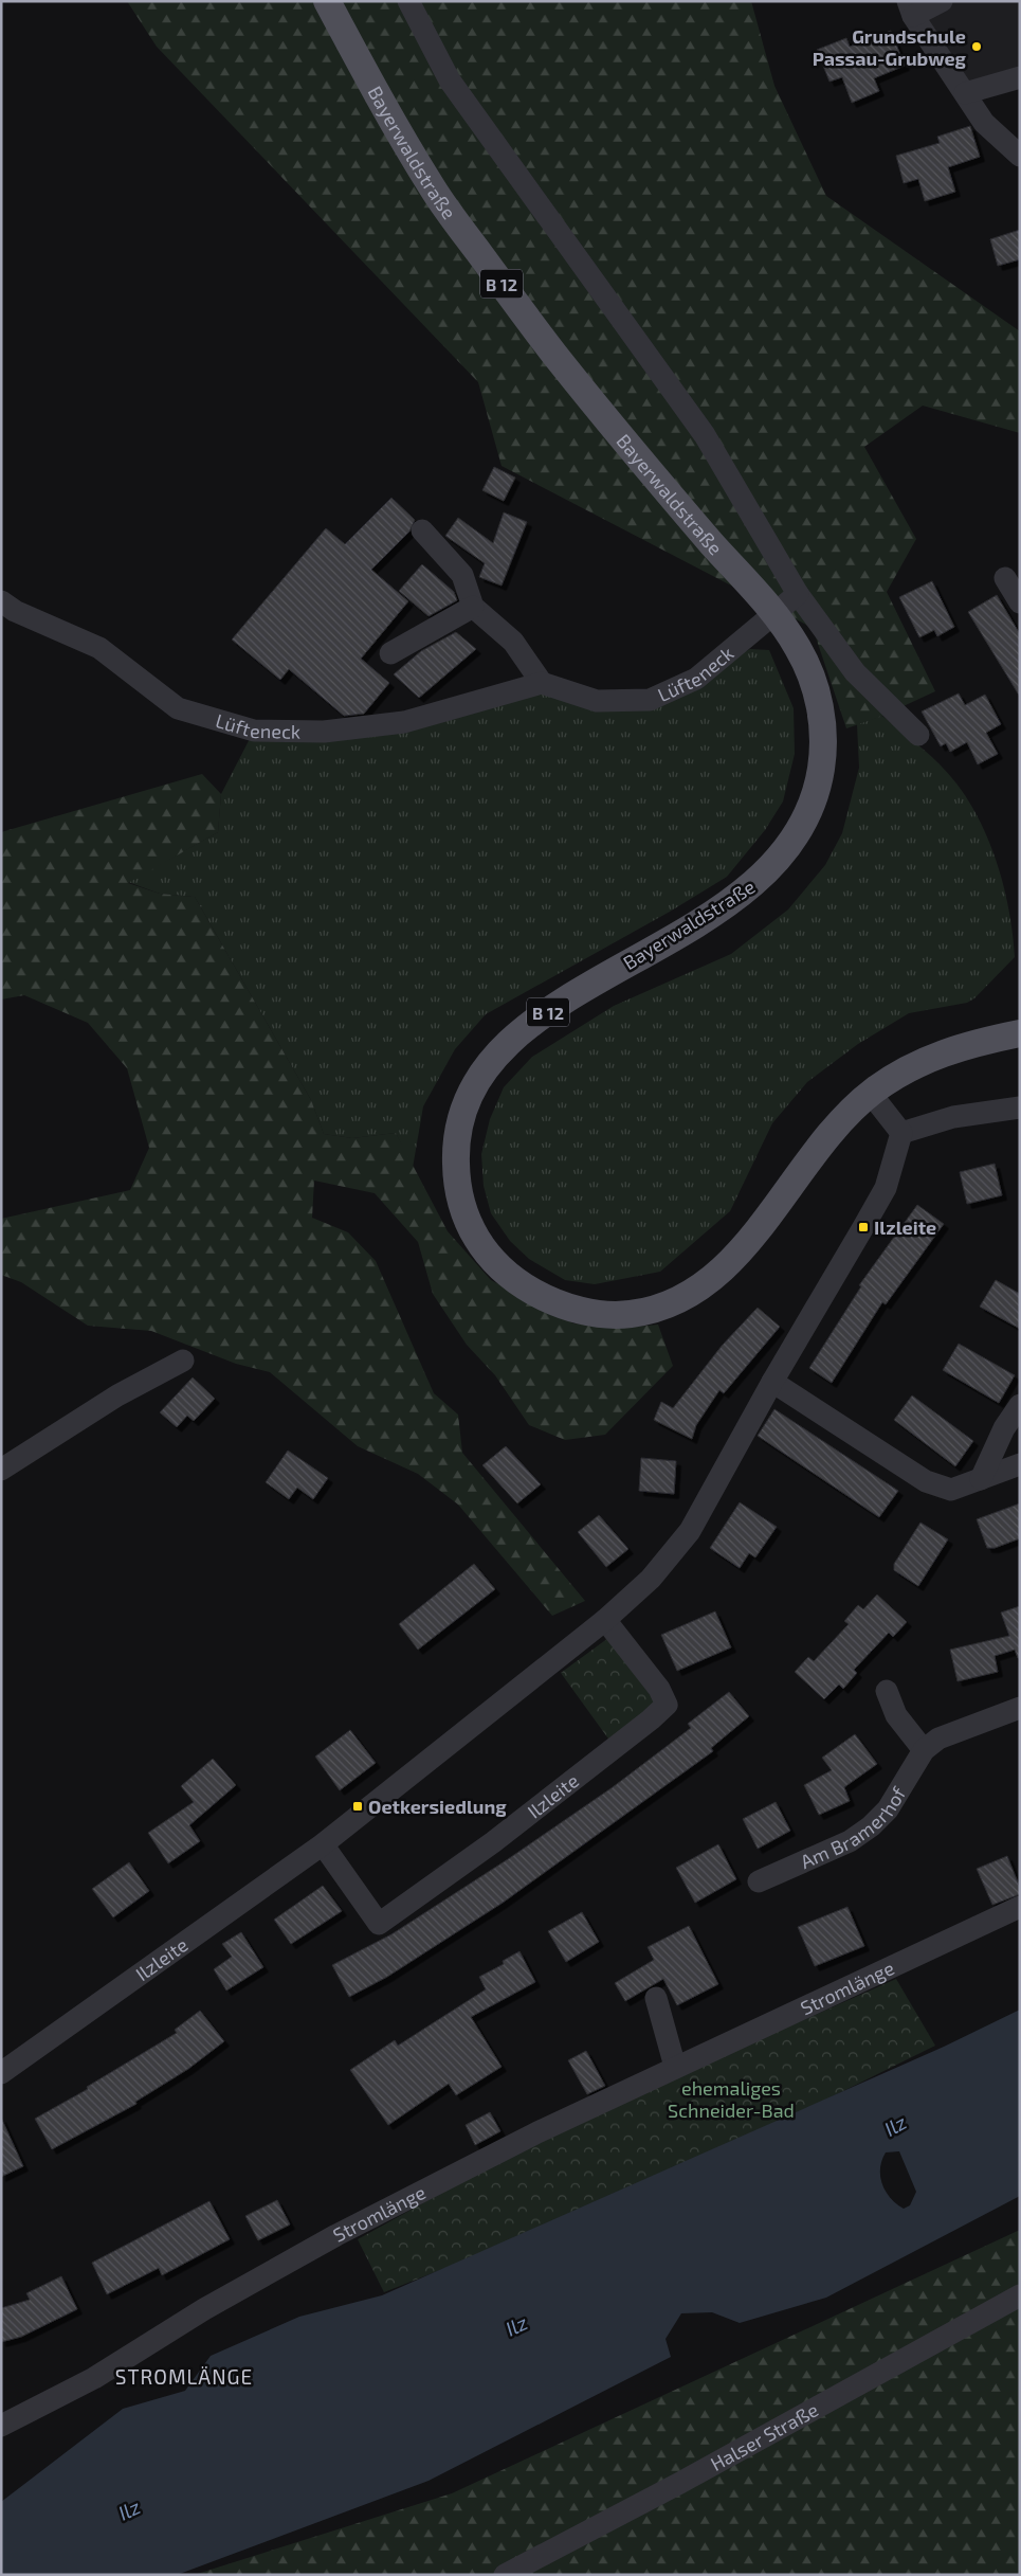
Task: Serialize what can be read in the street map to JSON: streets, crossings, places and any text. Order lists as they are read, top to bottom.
{
  "streets": {
    "main road": ["Bayerwaldstraße", "B 12"],
    "street": [
      "Lüfteneck",
      "Ilzleite",
      "Am Bramerhof",
      "Stromlänge",
      "Halser Straße"
    ]
  },
  "crossings": [
    ["Bayerwaldstraße", "Lüfteneck"]
  ],
  "districts": ["STROMLÄNGE"],
  "water": ["Ilz"],
  "parks": ["ehemaliges Schneider-Bad"],
  "places": {
    "other": ["Grundschule Passau-Grubweg"],
    "transit": ["Ilzleite", "Oetkersiedlung"]
  }
}
